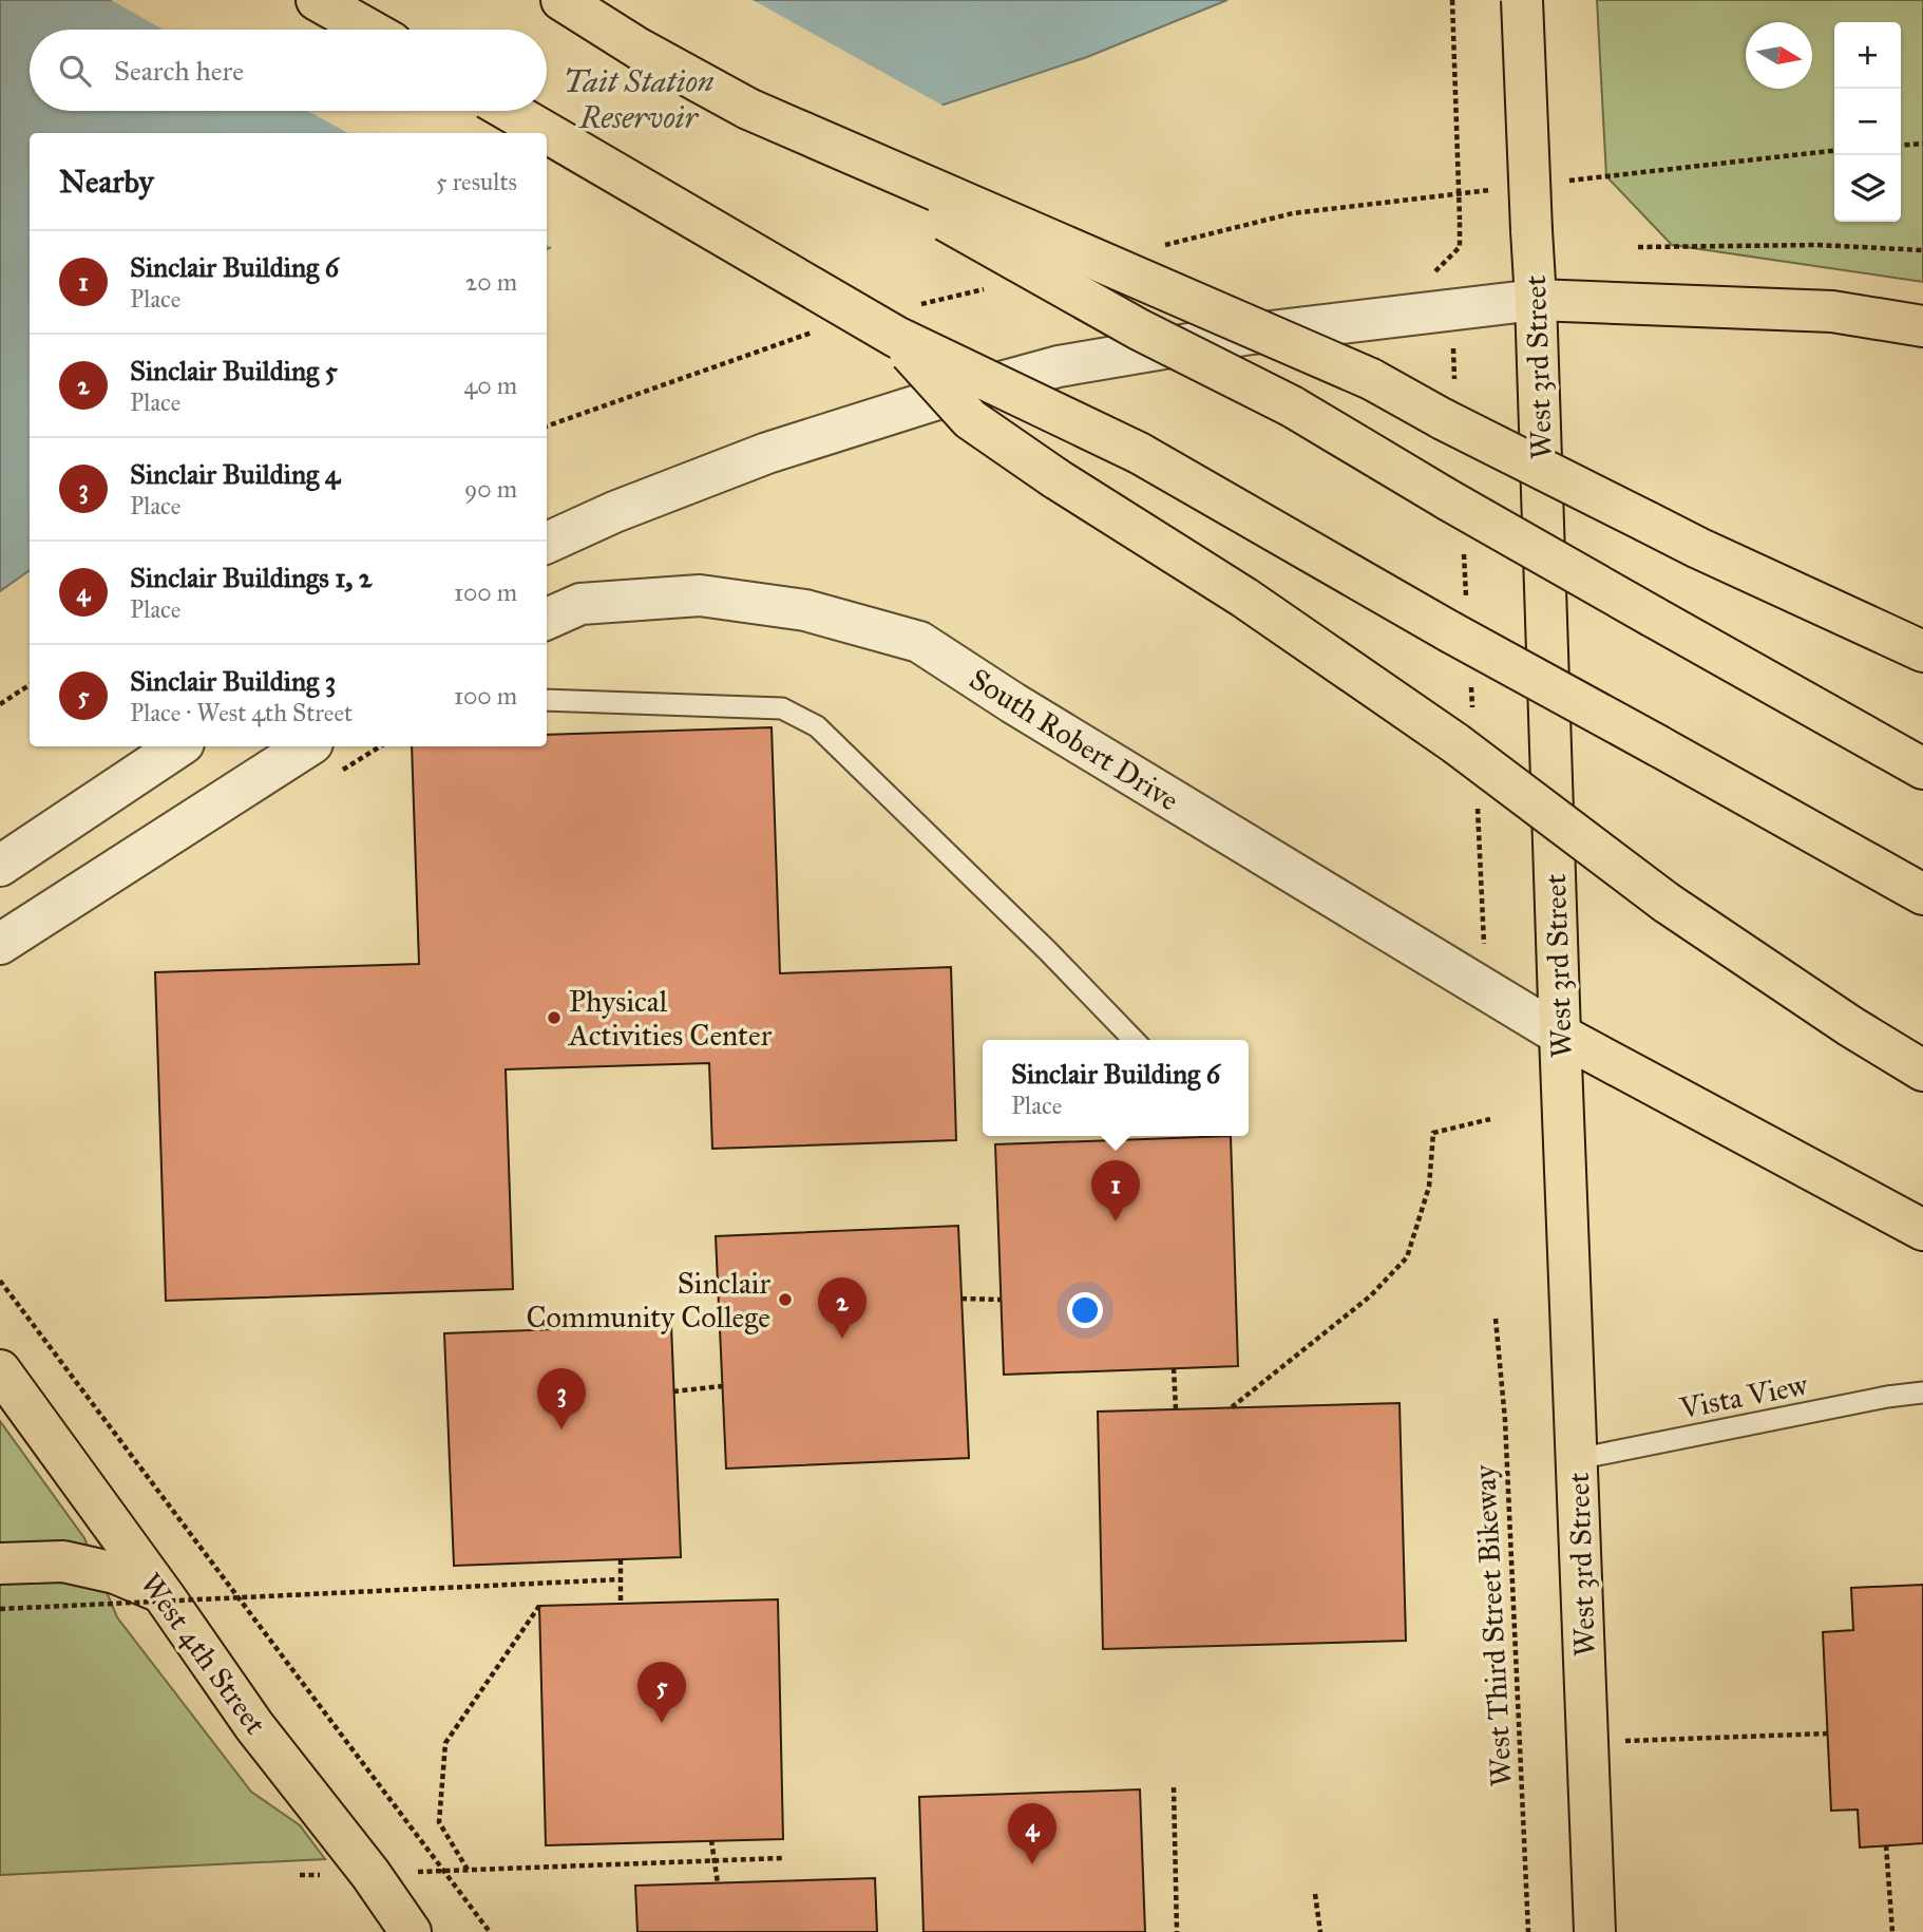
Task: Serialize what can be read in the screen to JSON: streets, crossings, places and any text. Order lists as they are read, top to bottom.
{
  "streets": {
    "main road": ["West 3rd Street", "West 4th Street"],
    "street": ["South Robert Drive"],
    "lane": ["Vista View"],
    "path": ["West Third Street Bikeway"]
  },
  "crossings": [
    ["West 3rd Street", "South Robert Drive"],
    ["West 3rd Street", "Vista View"]
  ],
  "water": ["Tait Station Reservoir"],
  "places": ["Physical Activities Center", "Sinclair Community College"],
  "north": "right",
  "page": {
    "map_buttons": ["+", "−"],
    "search": "Search here",
    "heading": ["Nearby", "5 results"],
    "list": [
      {
        "mark": "1",
        "name": "Sinclair Building 6",
        "note": "Place",
        "value": "20 m"
      },
      {
        "mark": "2",
        "name": "Sinclair Building 5",
        "note": "Place",
        "value": "40 m"
      },
      {
        "mark": "3",
        "name": "Sinclair Building 4",
        "note": "Place",
        "value": "90 m"
      },
      {
        "mark": "4",
        "name": "Sinclair Buildings 1, 2",
        "note": "Place",
        "value": "100 m"
      },
      {
        "mark": "5",
        "name": "Sinclair Building 3",
        "note": "Place · West 4th Street",
        "value": "100 m"
      }
    ],
    "popup": ["Sinclair Building 6", "Place"],
    "pins": [
      "1",
      "2",
      "3",
      "5",
      "4"
    ]
  }
}
